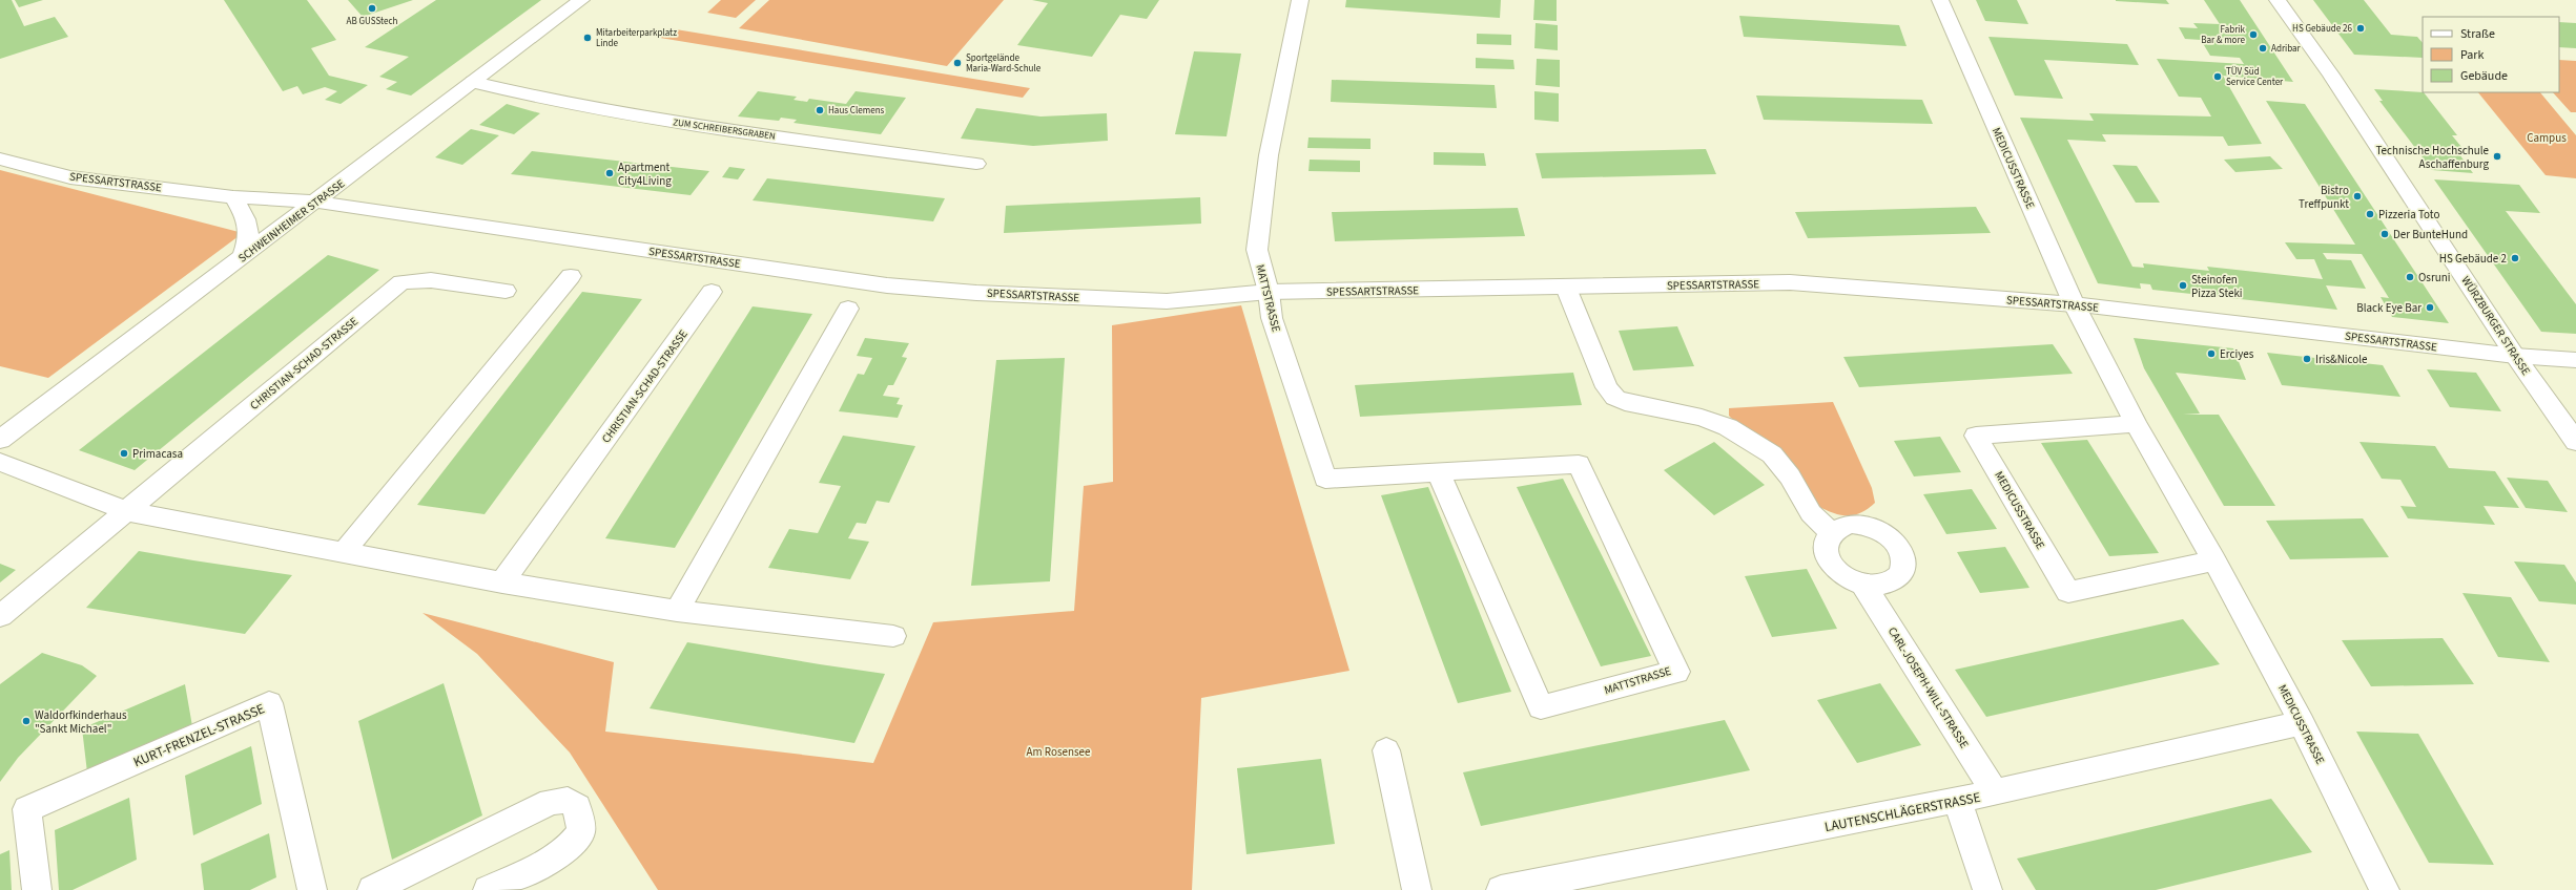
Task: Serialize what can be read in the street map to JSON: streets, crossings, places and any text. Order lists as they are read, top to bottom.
{
  "streets": {
    "street": [
      "ZUM SCHREIBERSGRABEN",
      "MEDICUSSTRASSE",
      "SPESSARTSTRASSE",
      "SCHWEINHEIMER STRASSE",
      "MATTSTRASSE",
      "WÜRZBURGER STRASSE",
      "CHRISTIAN-SCHAD-STRASSE",
      "CARL-JOSEPH-WILL-STRASSE",
      "KURT-FRENZEL-STRASSE",
      "LAUTENSCHLÄGERSTRASSE"
    ]
  },
  "crossings": [
    ["ZUM SCHREIBERSGRABEN", "SCHWEINHEIMER STRASSE"],
    ["MEDICUSSTRASSE", "SPESSARTSTRASSE"],
    ["MEDICUSSTRASSE", "LAUTENSCHLÄGERSTRASSE"],
    ["SPESSARTSTRASSE", "SCHWEINHEIMER STRASSE"],
    ["SPESSARTSTRASSE", "MATTSTRASSE"],
    ["SPESSARTSTRASSE", "WÜRZBURGER STRASSE"],
    ["CARL-JOSEPH-WILL-STRASSE", "LAUTENSCHLÄGERSTRASSE"]
  ],
  "parks": ["Campus", "Am Rosensee"],
  "places": [
    "AB GUSStech",
    "HS Gebäude 26",
    "Fabrik Bar & more",
    "Mitarbeiterparkplatz Linde",
    "Adribar",
    "Sportgelände Maria-Ward-Schule",
    "TÜV Süd Service Center",
    "Haus Clemens",
    "Technische Hochschule Aschaffenburg",
    "Apartment City4Living",
    "Bistro Treffpunkt",
    "Pizzeria Toto",
    "Der BunteHund",
    "HS Gebäude 2",
    "Osruni",
    "Steinofen Pizza Steki",
    "Black Eye Bar",
    "Erciyes",
    "Iris&Nicole",
    "Primacasa",
    "Waldorfkinderhaus \"Sankt Michael\""
  ],
  "legend": ["Straße", "Park", "Gebäude"]
}
